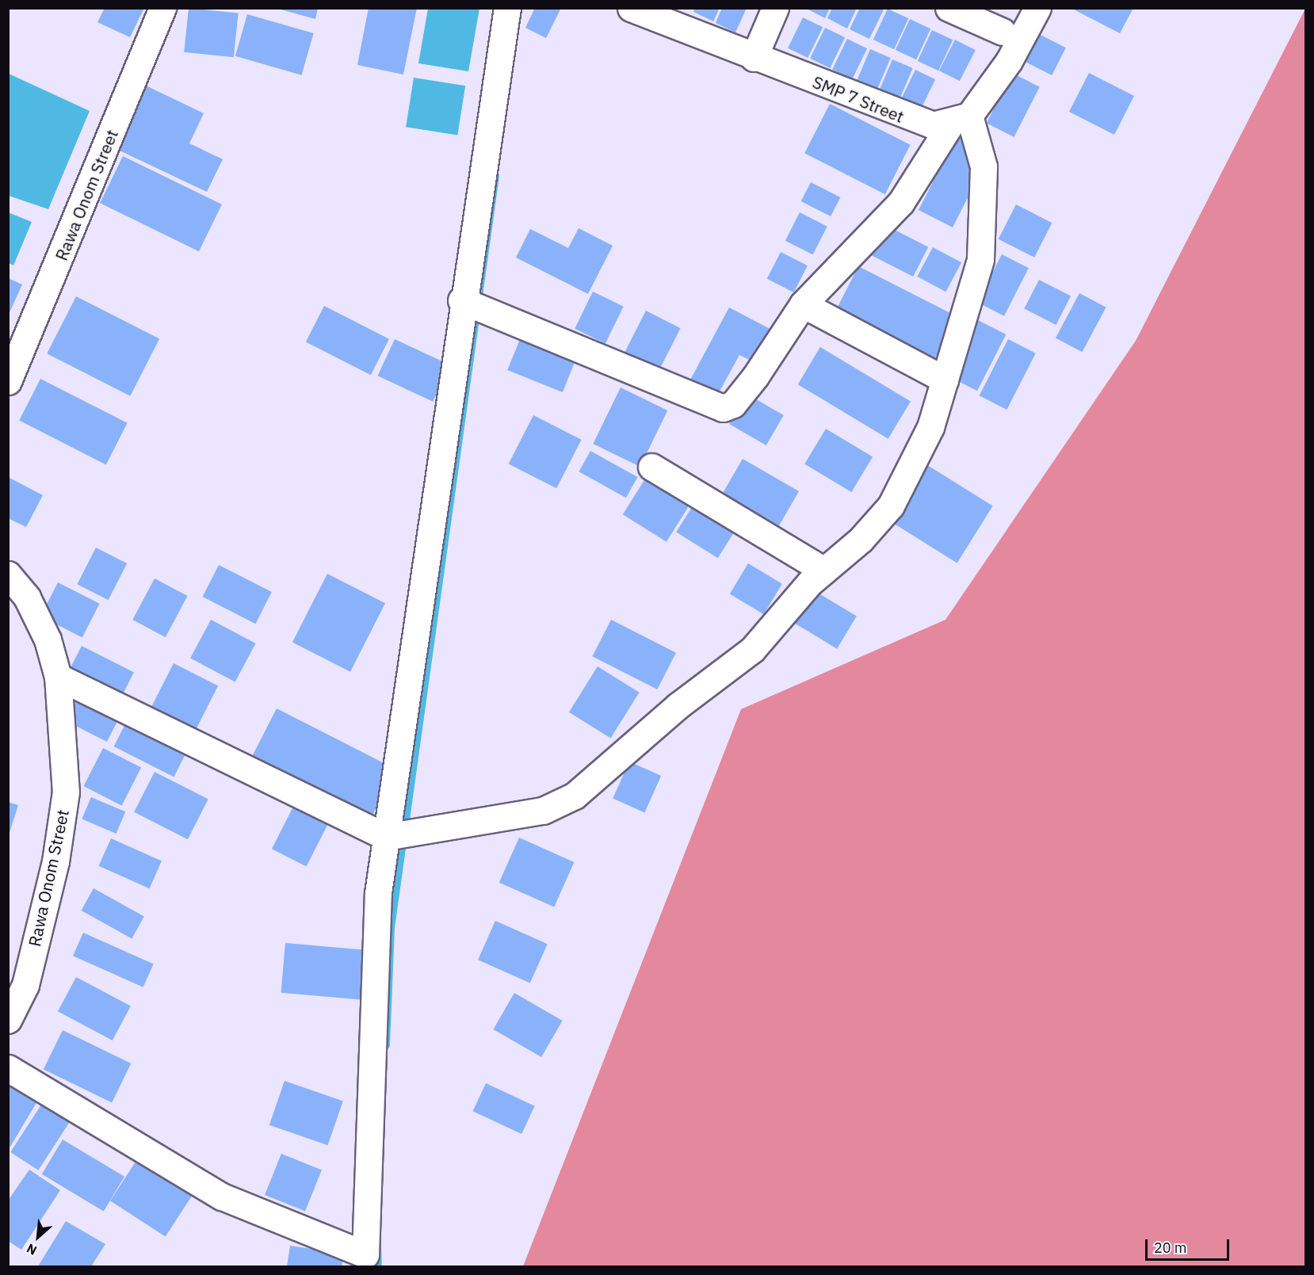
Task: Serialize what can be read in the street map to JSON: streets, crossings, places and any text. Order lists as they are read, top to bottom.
{
  "streets": {
    "street": ["SMP 7 Street", "Rawa Onom Street"]
  },
  "scale_bar": "20 m",
  "north": "bottom left"
}
